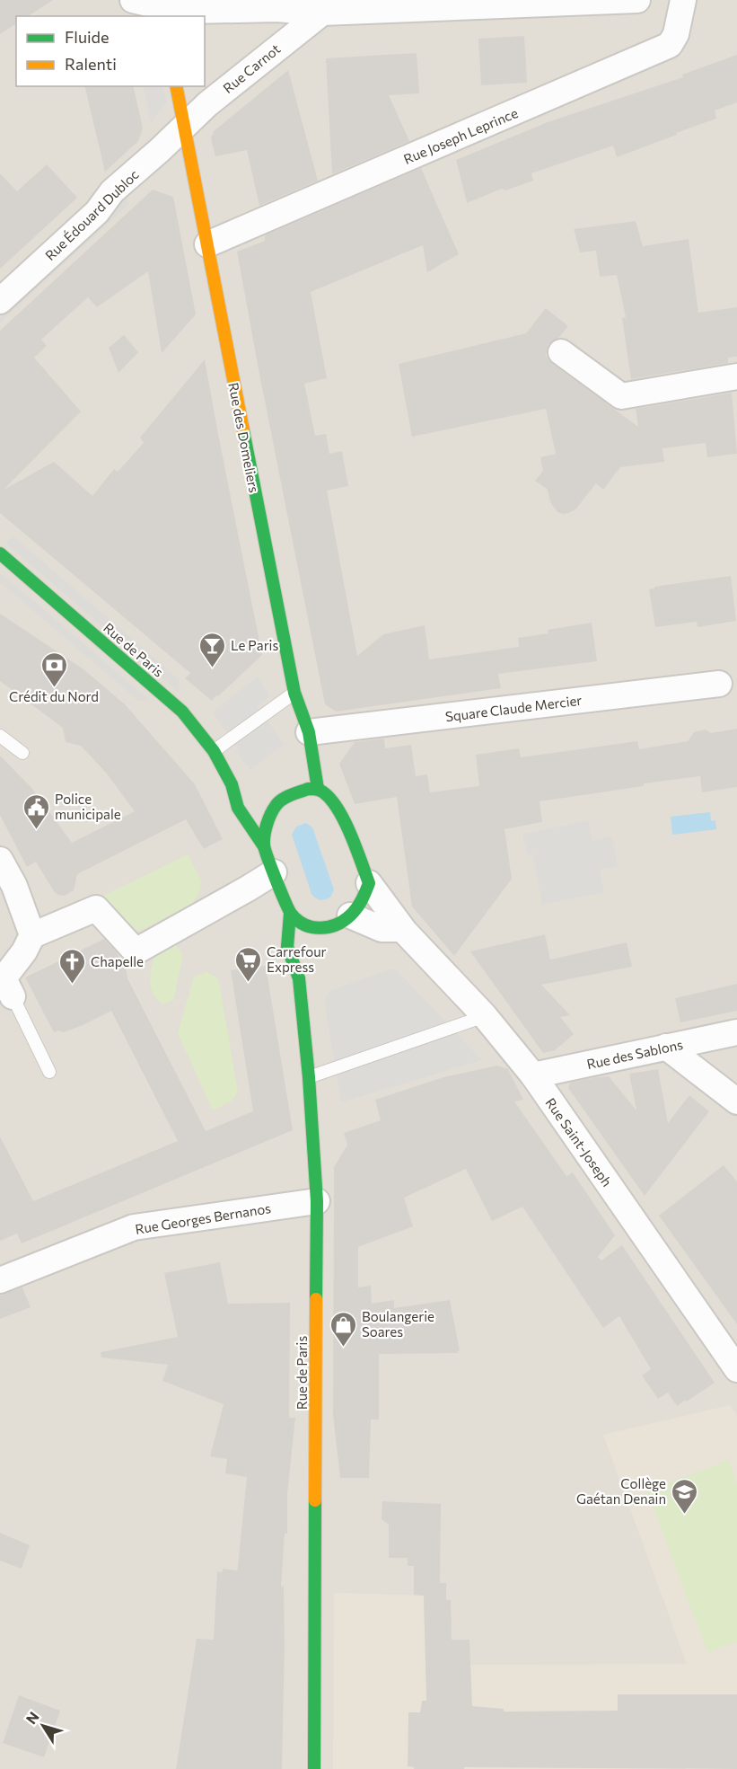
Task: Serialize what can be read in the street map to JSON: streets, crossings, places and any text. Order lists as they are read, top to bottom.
{
  "streets": {
    "street": [
      "Rue Carnot",
      "Rue Joseph Leprince",
      "Rue Édouard Dubloc",
      "Rue des Domeliers",
      "Rue de Paris",
      "Square Claude Mercier",
      "Rue des Sablons",
      "Rue Saint-Joseph",
      "Rue Georges Bernanos"
    ]
  },
  "crossings": [
    ["Rue Carnot", "Rue Édouard Dubloc"],
    ["Rue Carnot", "Rue des Domeliers"],
    ["Rue Joseph Leprince", "Rue des Domeliers"],
    ["Rue Édouard Dubloc", "Rue des Domeliers"],
    ["Rue des Domeliers", "Rue de Paris"],
    ["Rue des Domeliers", "Square Claude Mercier"],
    ["Rue des Domeliers", "Rue Saint-Joseph"],
    ["Rue de Paris", "Rue Saint-Joseph"],
    ["Rue de Paris", "Rue Georges Bernanos"],
    ["Rue des Sablons", "Rue Saint-Joseph"]
  ],
  "places": {
    "bar": ["Le Paris"],
    "bank": ["Crédit du Nord"],
    "public building": ["Police municipale"],
    "supermarket": ["Carrefour Express"],
    "church": ["Chapelle"],
    "shop": ["Boulangerie Soares"],
    "school or university": ["Collège Gaétan Denain"]
  },
  "legend": ["Fluide", "Ralenti"],
  "north": "top left"
}
